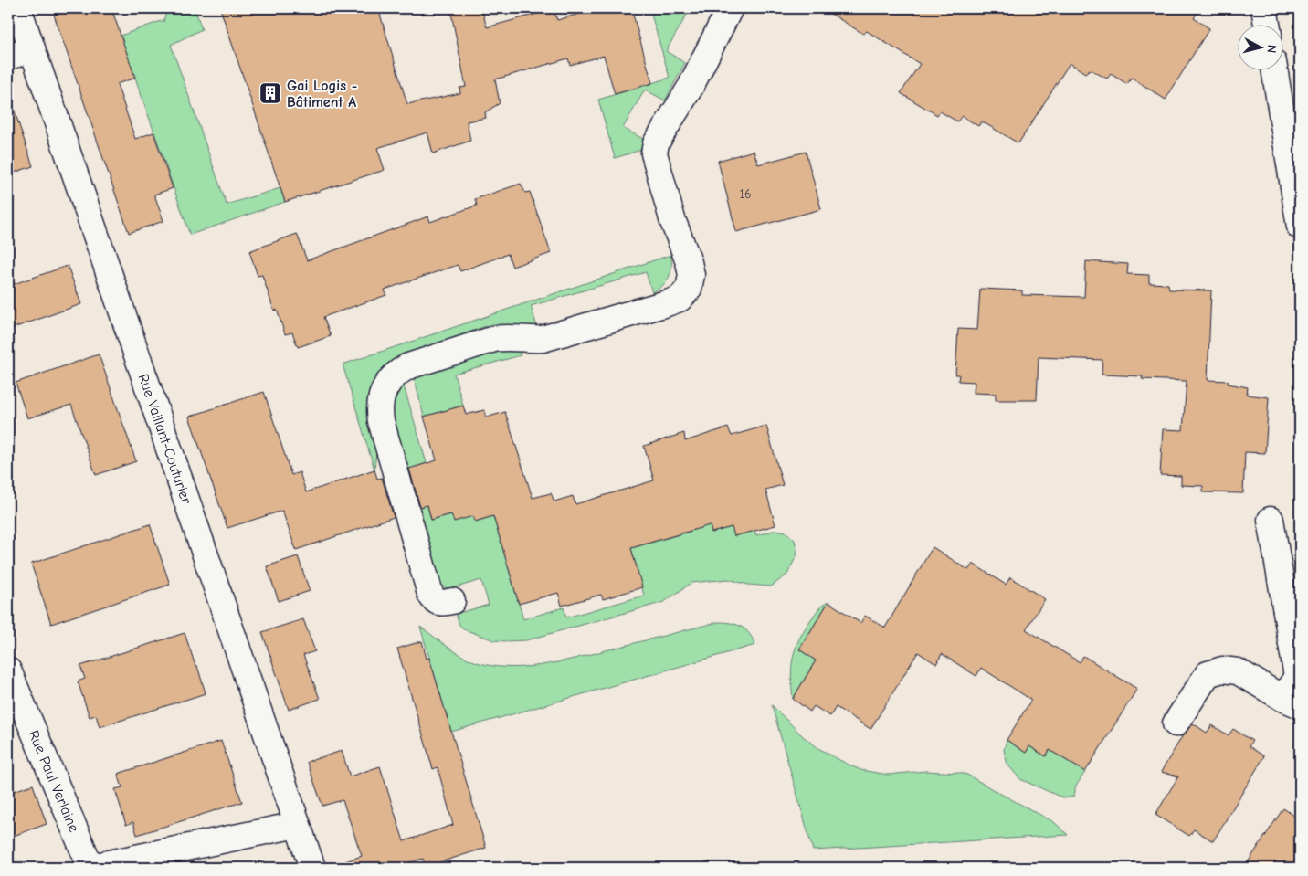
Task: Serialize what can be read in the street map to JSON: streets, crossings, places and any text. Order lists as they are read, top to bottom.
{
  "streets": {
    "street": ["Rue Vaillant-Couturier", "Rue Paul Verlaine"]
  },
  "crossings": [
    ["Rue Vaillant-Couturier", "Rue Paul Verlaine"]
  ],
  "places": {
    "building": ["Gai Logis - Bâtiment A"]
  },
  "house_numbers": ["16"],
  "north": "right"
}
